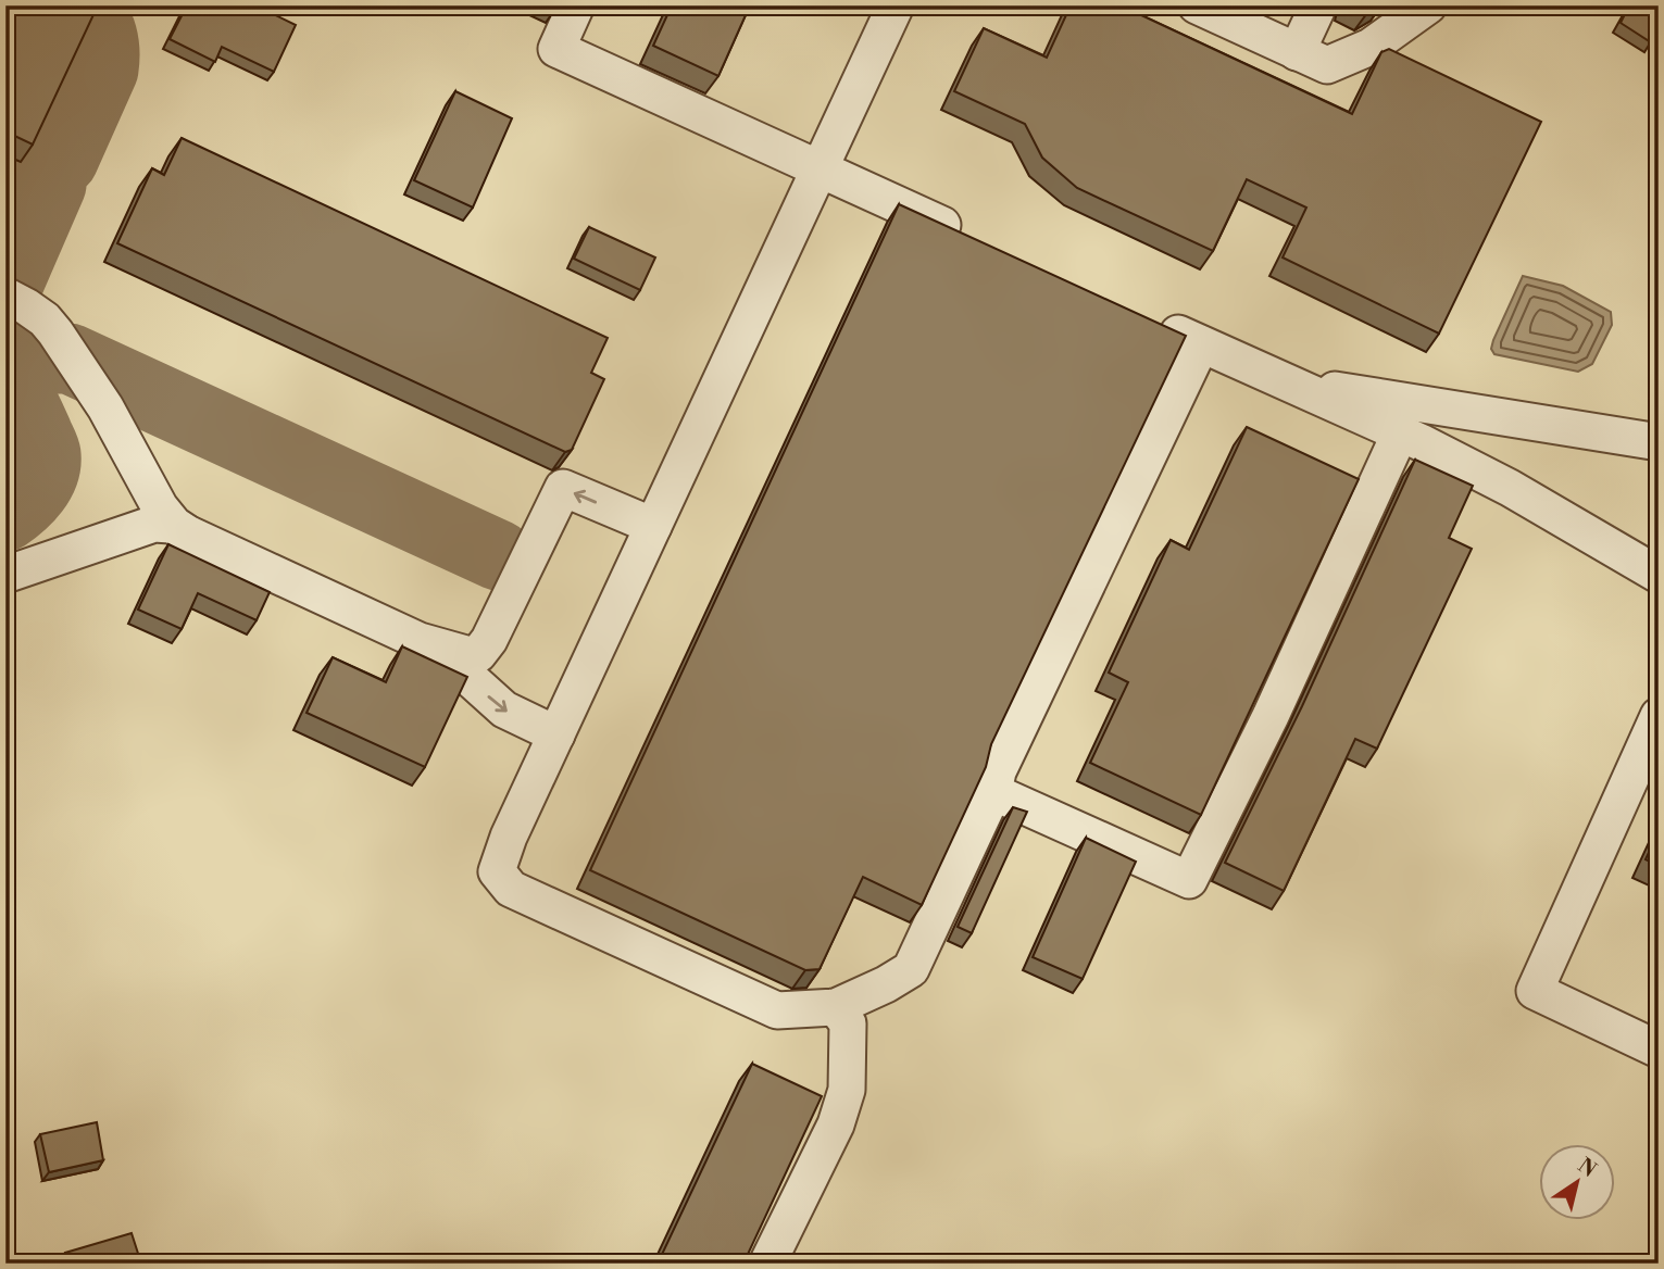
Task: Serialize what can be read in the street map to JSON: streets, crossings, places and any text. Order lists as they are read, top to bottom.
{
  "north": "top right"
}
